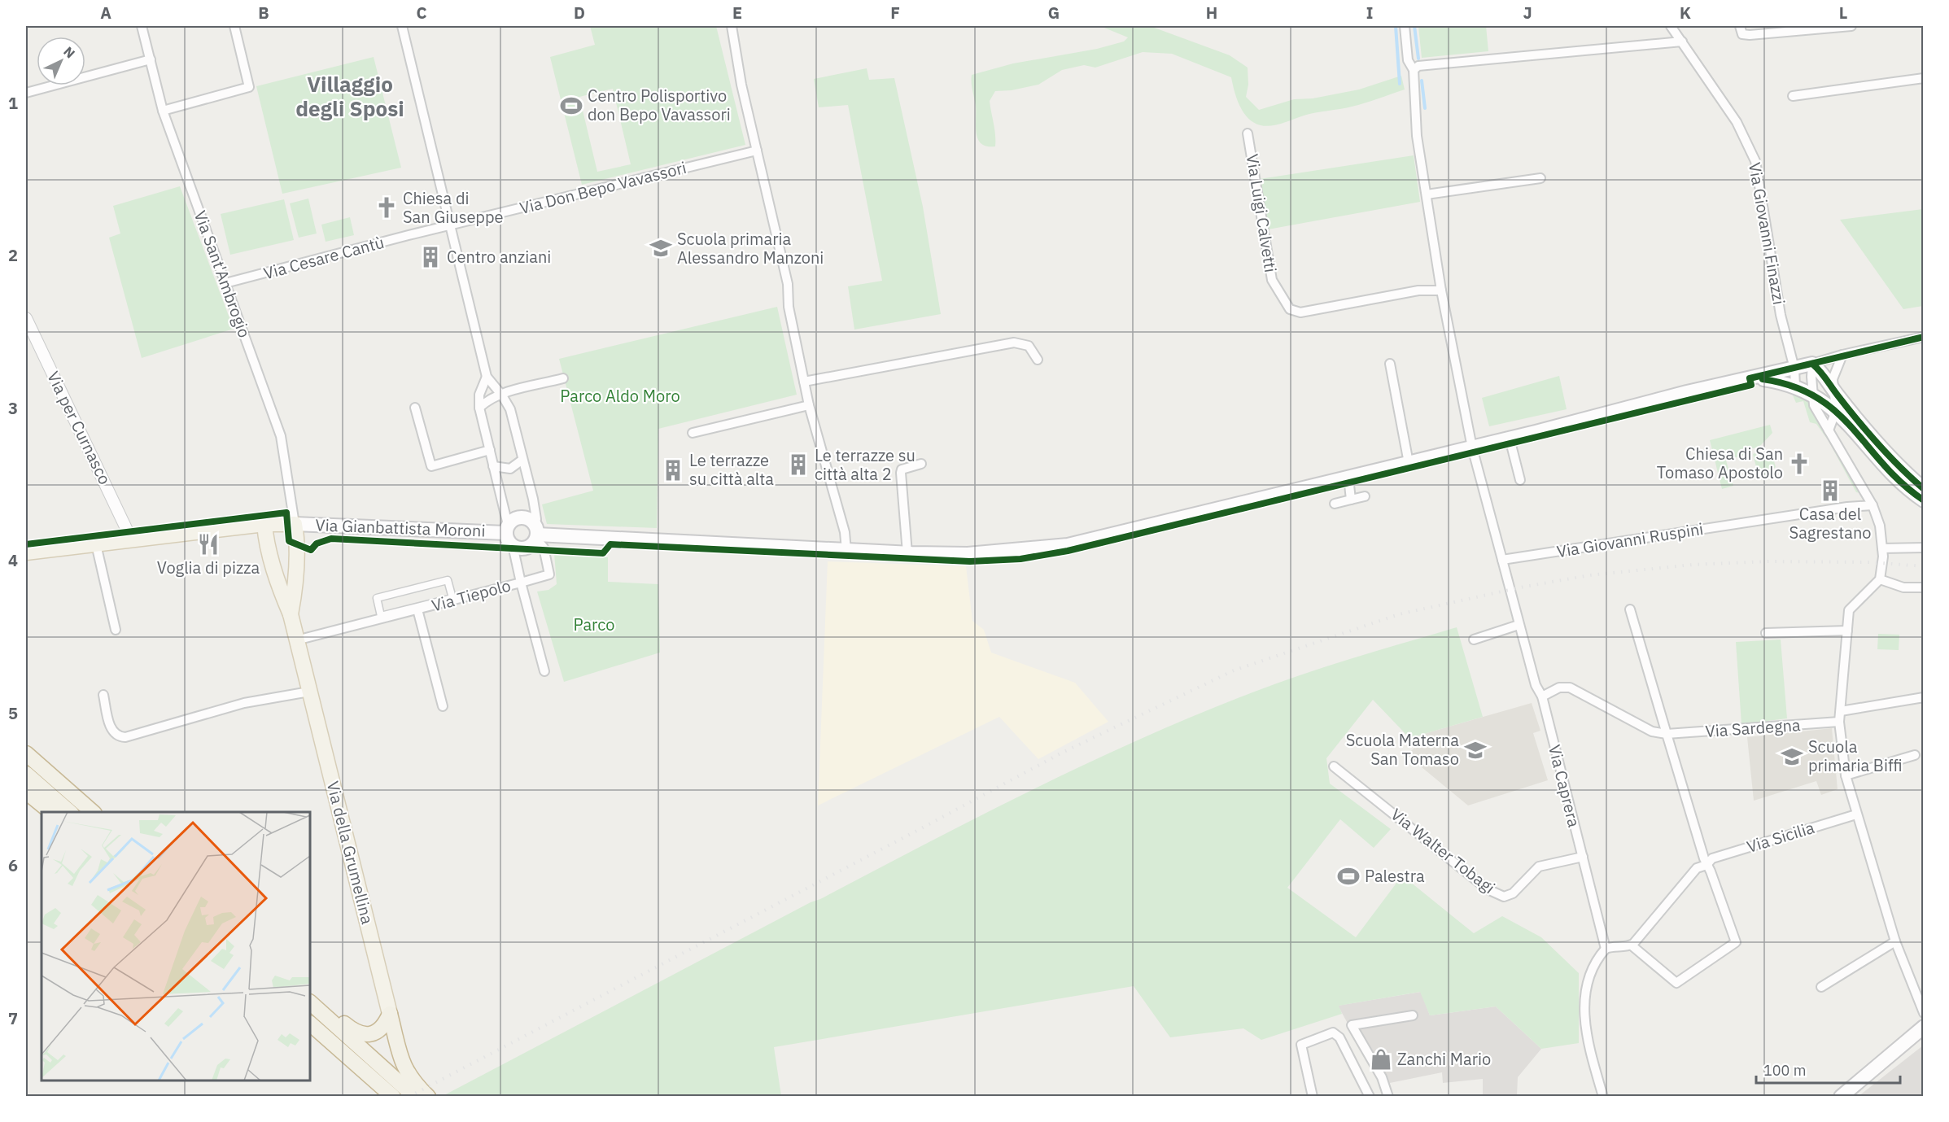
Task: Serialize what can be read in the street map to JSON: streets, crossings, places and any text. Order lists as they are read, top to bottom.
{
  "streets": {
    "main road": ["Via Gianbattista Moroni", "Via della Grumellina"],
    "street": [
      "Via Don Bepo Vavassori",
      "Via Luigi Calvetti",
      "Via Giovanni Finazzi",
      "Via Cesare Cantù",
      "Via Sant'Ambrogio",
      "Via per Curnasco",
      "Via Giovanni Ruspini",
      "Via Tiepolo",
      "Via Sardegna",
      "Via Caprera",
      "Via Sicilia",
      "Via Walter Tobagi"
    ]
  },
  "crossings": [
    ["Via Don Bepo Vavassori", "Via Cesare Cantù"],
    ["Via Giovanni Finazzi", "Via Gianbattista Moroni"],
    ["Via Cesare Cantù", "Via Sant'Ambrogio"],
    ["Via Sant'Ambrogio", "Via Gianbattista Moroni"],
    ["Via Sant'Ambrogio", "Via della Grumellina"],
    ["Via Gianbattista Moroni", "Via della Grumellina"],
    ["Via Giovanni Ruspini", "Via Caprera"],
    ["Via Tiepolo", "Via della Grumellina"],
    ["Via Sardegna", "Via Caprera"],
    ["Via Caprera", "Via Walter Tobagi"]
  ],
  "districts": ["Villaggio degli Sposi"],
  "parks": ["Parco Aldo Moro", "Parco"],
  "places": {
    "sports": ["Centro Polisportivo don Bepo Vavassori", "Palestra"],
    "church": ["Chiesa di San Giuseppe", "Chiesa di San Tomaso Apostolo"],
    "school or university": ["Scuola primaria Alessandro Manzoni", "Scuola Materna San Tomaso", "Scuola primaria Biffi"],
    "building": [
      "Centro anziani",
      "Le terrazze su città alta 2",
      "Le terrazze su città alta",
      "Casa del Sagrestano"
    ],
    "restaurant": ["Voglia di pizza"],
    "shop": ["Zanchi Mario"]
  },
  "scale_bar": "100 m",
  "north": "top right",
  "grid": {
    "columns": [
      "A",
      "B",
      "C",
      "D",
      "E",
      "F",
      "G",
      "H",
      "I",
      "J",
      "K",
      "L"
    ],
    "rows": [
      "1",
      "2",
      "3",
      "4",
      "5",
      "6",
      "7"
    ]
  }
}
